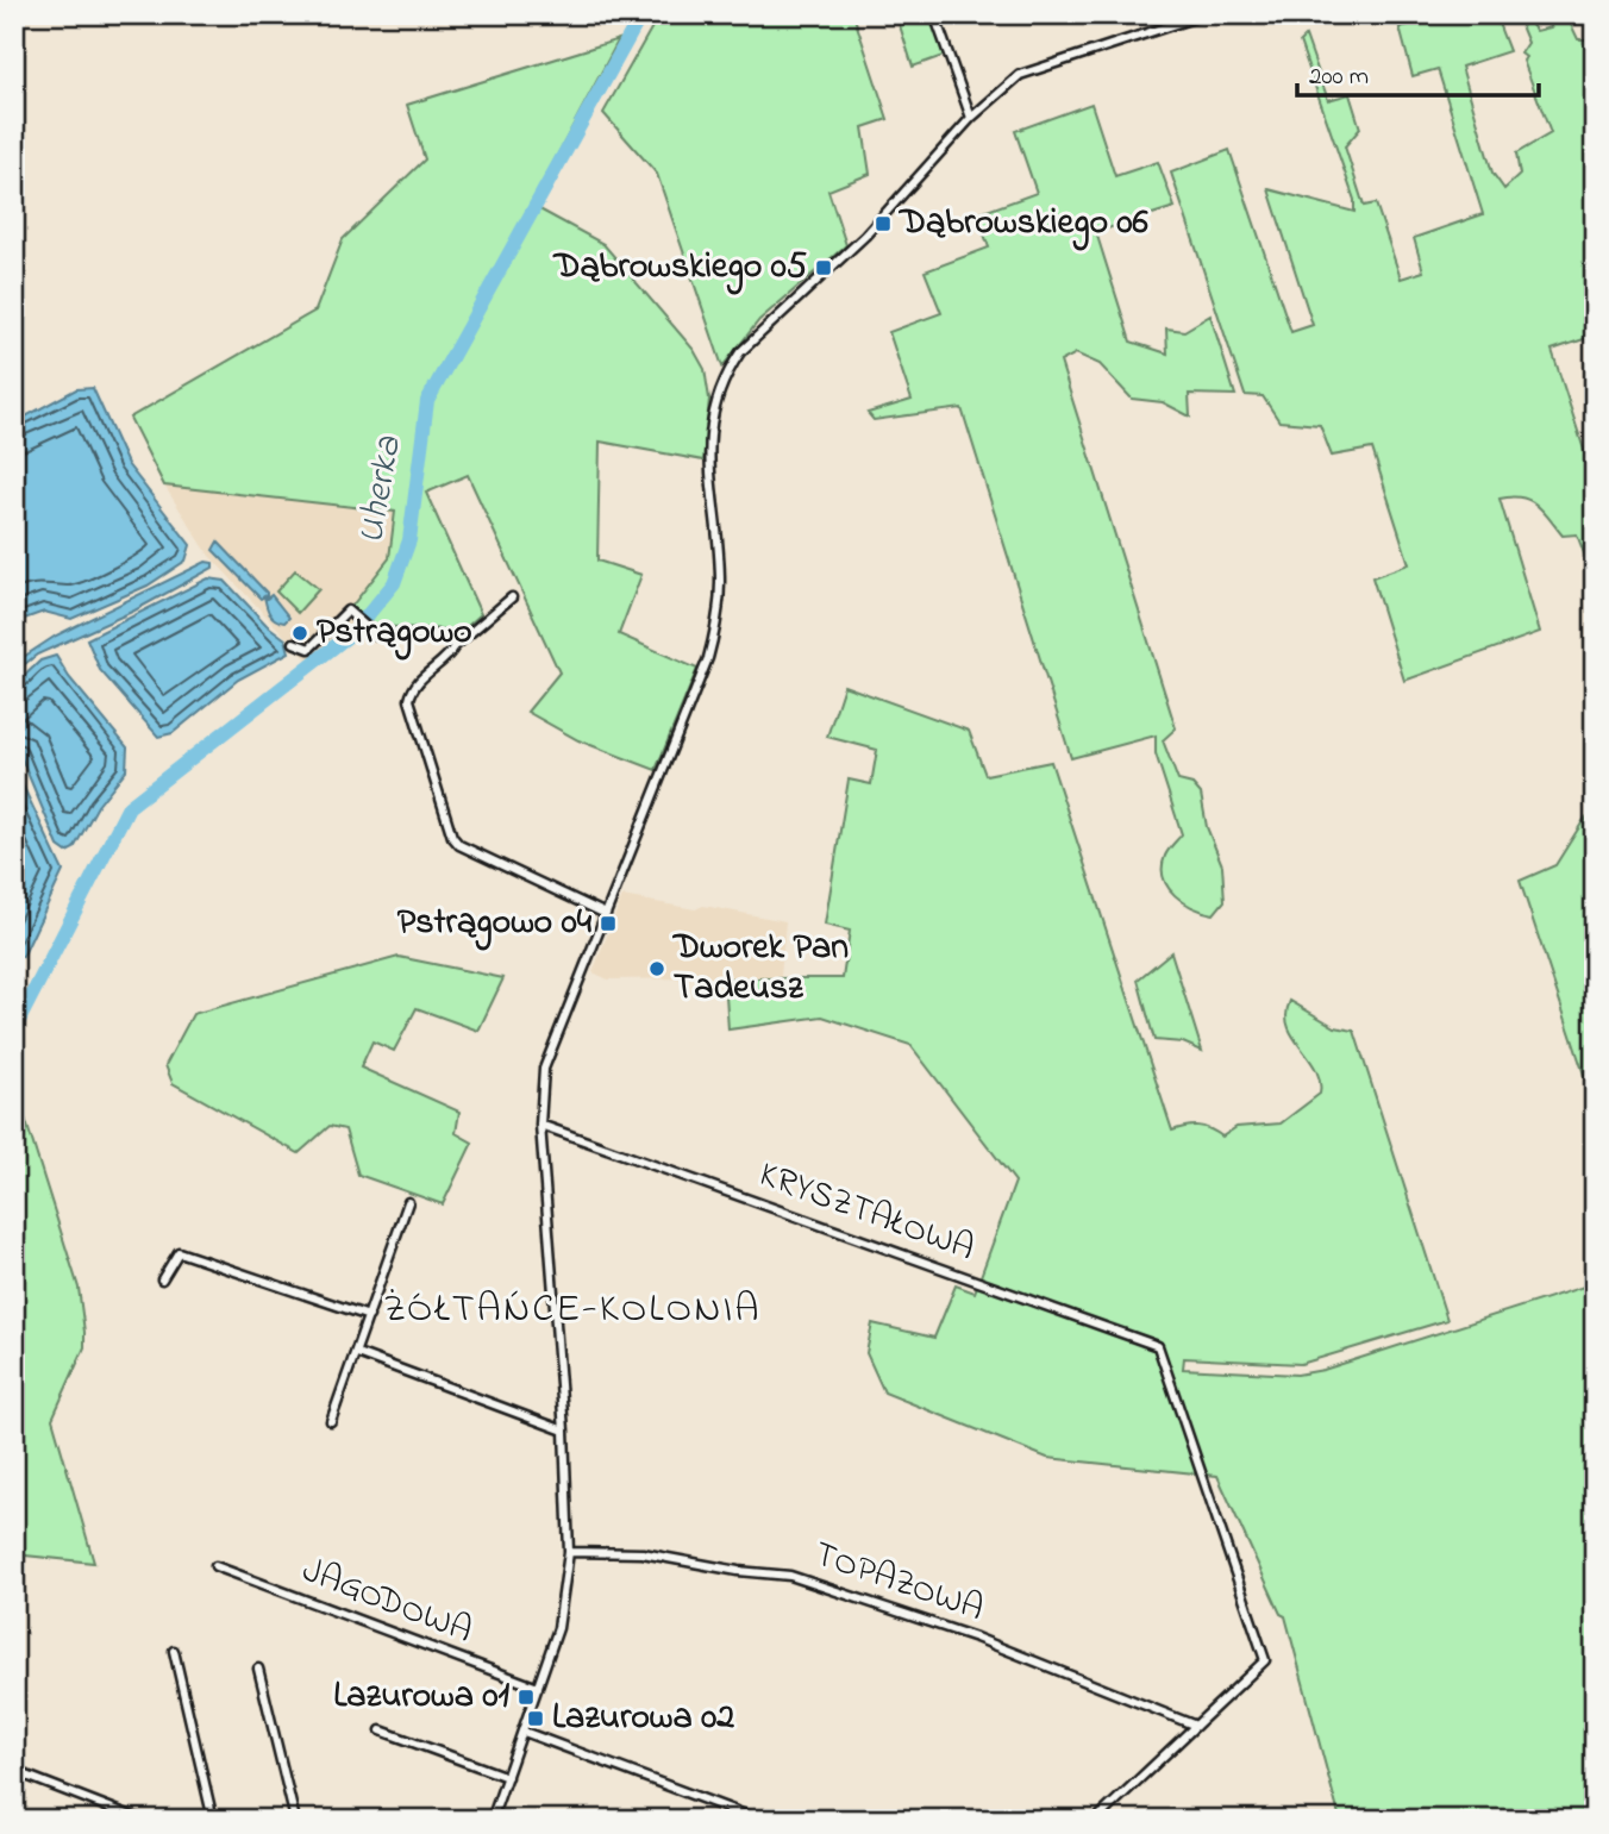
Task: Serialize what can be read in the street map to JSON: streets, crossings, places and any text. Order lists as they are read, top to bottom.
{
  "streets": {
    "street": ["KRYSZTAŁOWA", "TOPAZOWA", "JAGODOWA"]
  },
  "crossings": [
    ["KRYSZTAŁOWA", "TOPAZOWA"]
  ],
  "districts": ["ŻÓŁTAŃCE-KOLONIA"],
  "water": ["Uherka"],
  "places": {
    "transit": [
      "Dąbrowskiego 06",
      "Dąbrowskiego 05",
      "Pstrągowo 04",
      "Lazurowa 01",
      "Lazurowa 02"
    ],
    "other": ["Pstrągowo", "Dworek Pan Tadeusz"]
  },
  "scale_bar": "200 m"
}
